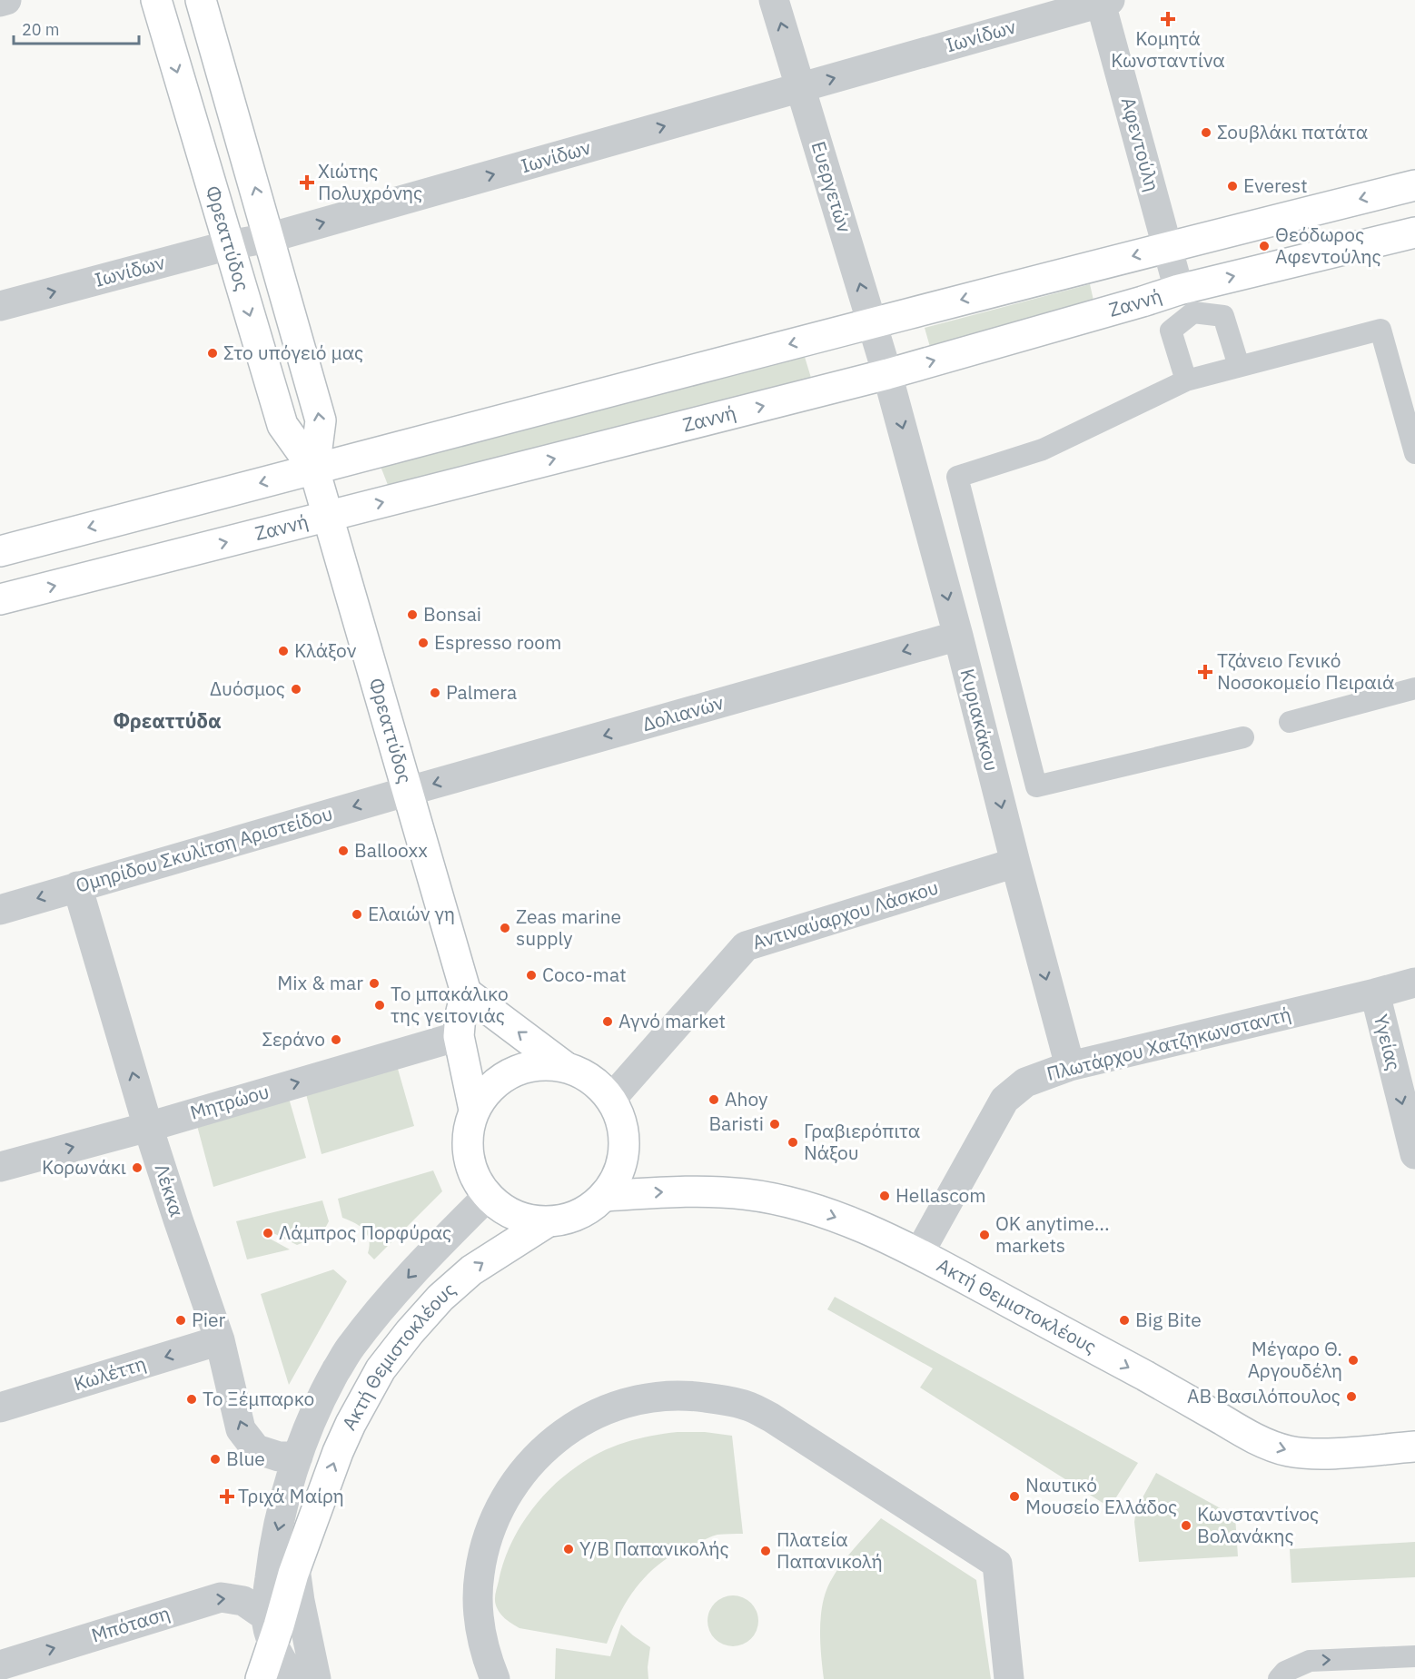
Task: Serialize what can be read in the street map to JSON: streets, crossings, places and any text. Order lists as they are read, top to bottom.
{
  "streets": {
    "street": [
      "Ιωνίδων",
      "Αφεντούλη",
      "Ευεργετών",
      "Φρεαττύδος",
      "Ζαννή",
      "Δολιανών",
      "Κυριακάκου",
      "Ομηρίδου Σκυλίτση Αριστείδου",
      "Αντιναύαρχου Λάσκου",
      "Υγείας",
      "Πλωτάρχου Χατζηκωνσταντή",
      "Μητρώου",
      "Λέκκα",
      "Ακτή Θεμιστοκλέους",
      "Κωλέττη",
      "Μπόταση"
    ]
  },
  "crossings": [
    ["Ιωνίδων", "Αφεντούλη"],
    ["Ιωνίδων", "Ευεργετών"],
    ["Ιωνίδων", "Φρεαττύδος"],
    ["Αφεντούλη", "Ζαννή"],
    ["Ευεργετών", "Ζαννή"],
    ["Ευεργετών", "Κυριακάκου"],
    ["Φρεαττύδος", "Ζαννή"],
    ["Φρεαττύδος", "Δολιανών"],
    ["Φρεαττύδος", "Ομηρίδου Σκυλίτση Αριστείδου"],
    ["Φρεαττύδος", "Αντιναύαρχου Λάσκου"],
    ["Φρεαττύδος", "Μητρώου"],
    ["Φρεαττύδος", "Ακτή Θεμιστοκλέους"],
    ["Ζαννή", "Κυριακάκου"],
    ["Δολιανών", "Κυριακάκου"],
    ["Δολιανών", "Ομηρίδου Σκυλίτση Αριστείδου"],
    ["Κυριακάκου", "Αντιναύαρχου Λάσκου"],
    ["Κυριακάκου", "Πλωτάρχου Χατζηκωνσταντή"],
    ["Ομηρίδου Σκυλίτση Αριστείδου", "Λέκκα"],
    ["Αντιναύαρχου Λάσκου", "Ακτή Θεμιστοκλέους"],
    ["Υγείας", "Πλωτάρχου Χατζηκωνσταντή"],
    ["Πλωτάρχου Χατζηκωνσταντή", "Ακτή Θεμιστοκλέους"],
    ["Μητρώου", "Λέκκα"],
    ["Λέκκα", "Ακτή Θεμιστοκλέους"],
    ["Λέκκα", "Κωλέττη"],
    ["Ακτή Θεμιστοκλέους", "Μπόταση"]
  ],
  "one_way": [
    "Ευεργετών",
    "Δολιανών",
    "Κυριακάκου",
    "Ομηρίδου Σκυλίτση Αριστείδου",
    "Υγείας",
    "Μητρώου",
    "Λέκκα",
    "Κωλέττη",
    "Μπόταση"
  ],
  "districts": ["Φρεαττύδα"],
  "places": {
    "health": [
      "Κομητά Κωνσταντίνα",
      "Χιώτης Πολυχρόνης",
      "Τζάνειο Γενικό Νοσοκομείο Πειραιά",
      "Τριχά Μαίρη"
    ],
    "other": [
      "Σουβλάκι πατάτα",
      "Everest",
      "Θεόδωρος Αφεντούλης",
      "Στο υπόγειό μας",
      "Bonsai",
      "Espresso room",
      "Κλάξον",
      "Δυόσμος",
      "Palmera",
      "Ballooxx",
      "Ελαιών γη",
      "Zeas marine supply",
      "Coco-mat",
      "Mix & mar",
      "Το μπακάλικο της γειτονιάς",
      "Αγνό market",
      "Σεράνο",
      "Ahoy",
      "Baristi",
      "Γραβιερόπιτα Νάξου",
      "Κορωνάκι",
      "Hellascom",
      "Λάμπρος Πορφύρας",
      "OK anytime... markets",
      "Pier",
      "Big Bite",
      "Μέγαρο Θ. Αργουδέλη",
      "ΑΒ Βασιλόπουλος",
      "Το Ξέμπαρκο",
      "Blue",
      "Ναυτικό Μουσείο Ελλάδος",
      "Κωνσταντίνος Βολανάκης",
      "Υ/Β Παπανικολής",
      "Πλατεία Παπανικολή"
    ]
  },
  "scale_bar": "20 m"
}
